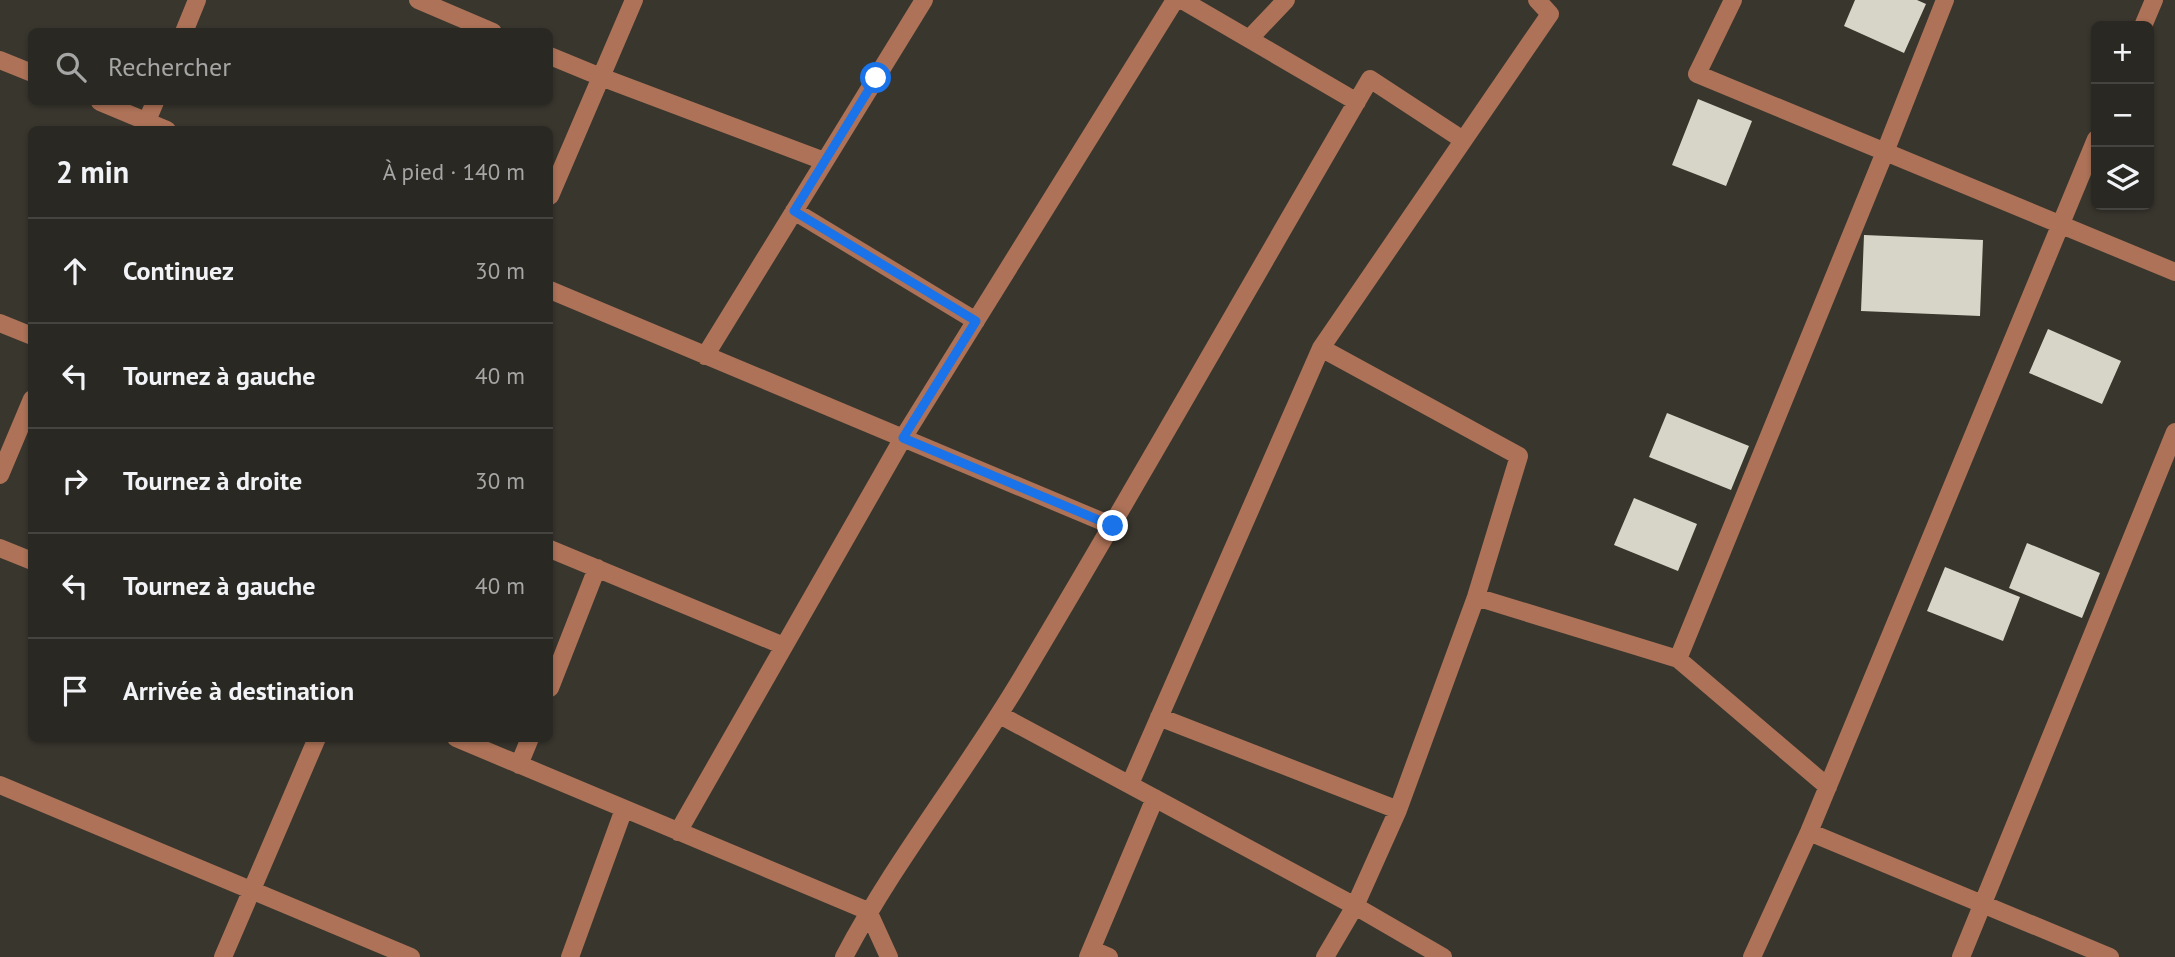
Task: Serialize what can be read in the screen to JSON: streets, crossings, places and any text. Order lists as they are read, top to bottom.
{
  "page": {
    "map_buttons": ["+", "−"],
    "search": "Rechercher",
    "heading": ["2 min", "À pied · 140 m"],
    "list": [
      ["Continuez", "30 m"],
      ["Tournez à gauche", "40 m"],
      ["Tournez à droite", "30 m"],
      ["Tournez à gauche", "40 m"],
      "Arrivée à destination"
    ]
  }
}
